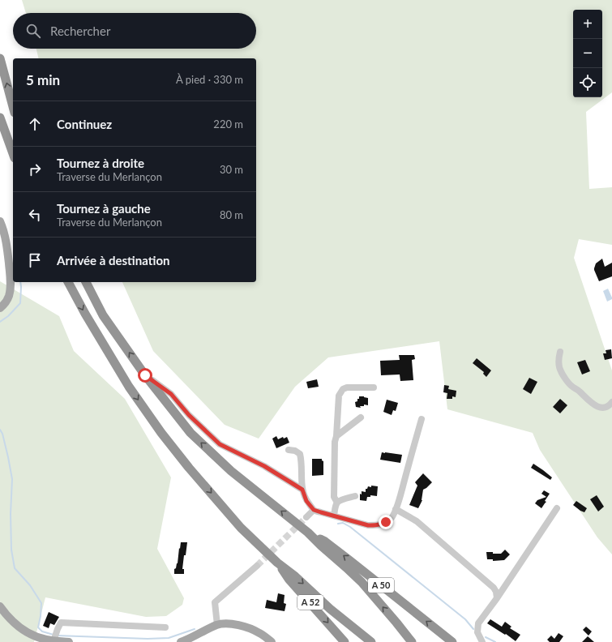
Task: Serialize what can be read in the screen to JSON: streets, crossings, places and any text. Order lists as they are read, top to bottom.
{
  "streets": {
    "highway": ["A 50", "A 52"]
  },
  "page": {
    "map_buttons": ["+", "−"],
    "search": "Rechercher",
    "heading": ["5 min", "À pied · 330 m"],
    "list": [
      ["Continuez", "220 m"],
      ["Tournez à droite", "Traverse du Merlançon", "30 m"],
      ["Tournez à gauche", "Traverse du Merlançon", "80 m"],
      "Arrivée à destination"
    ]
  }
}
